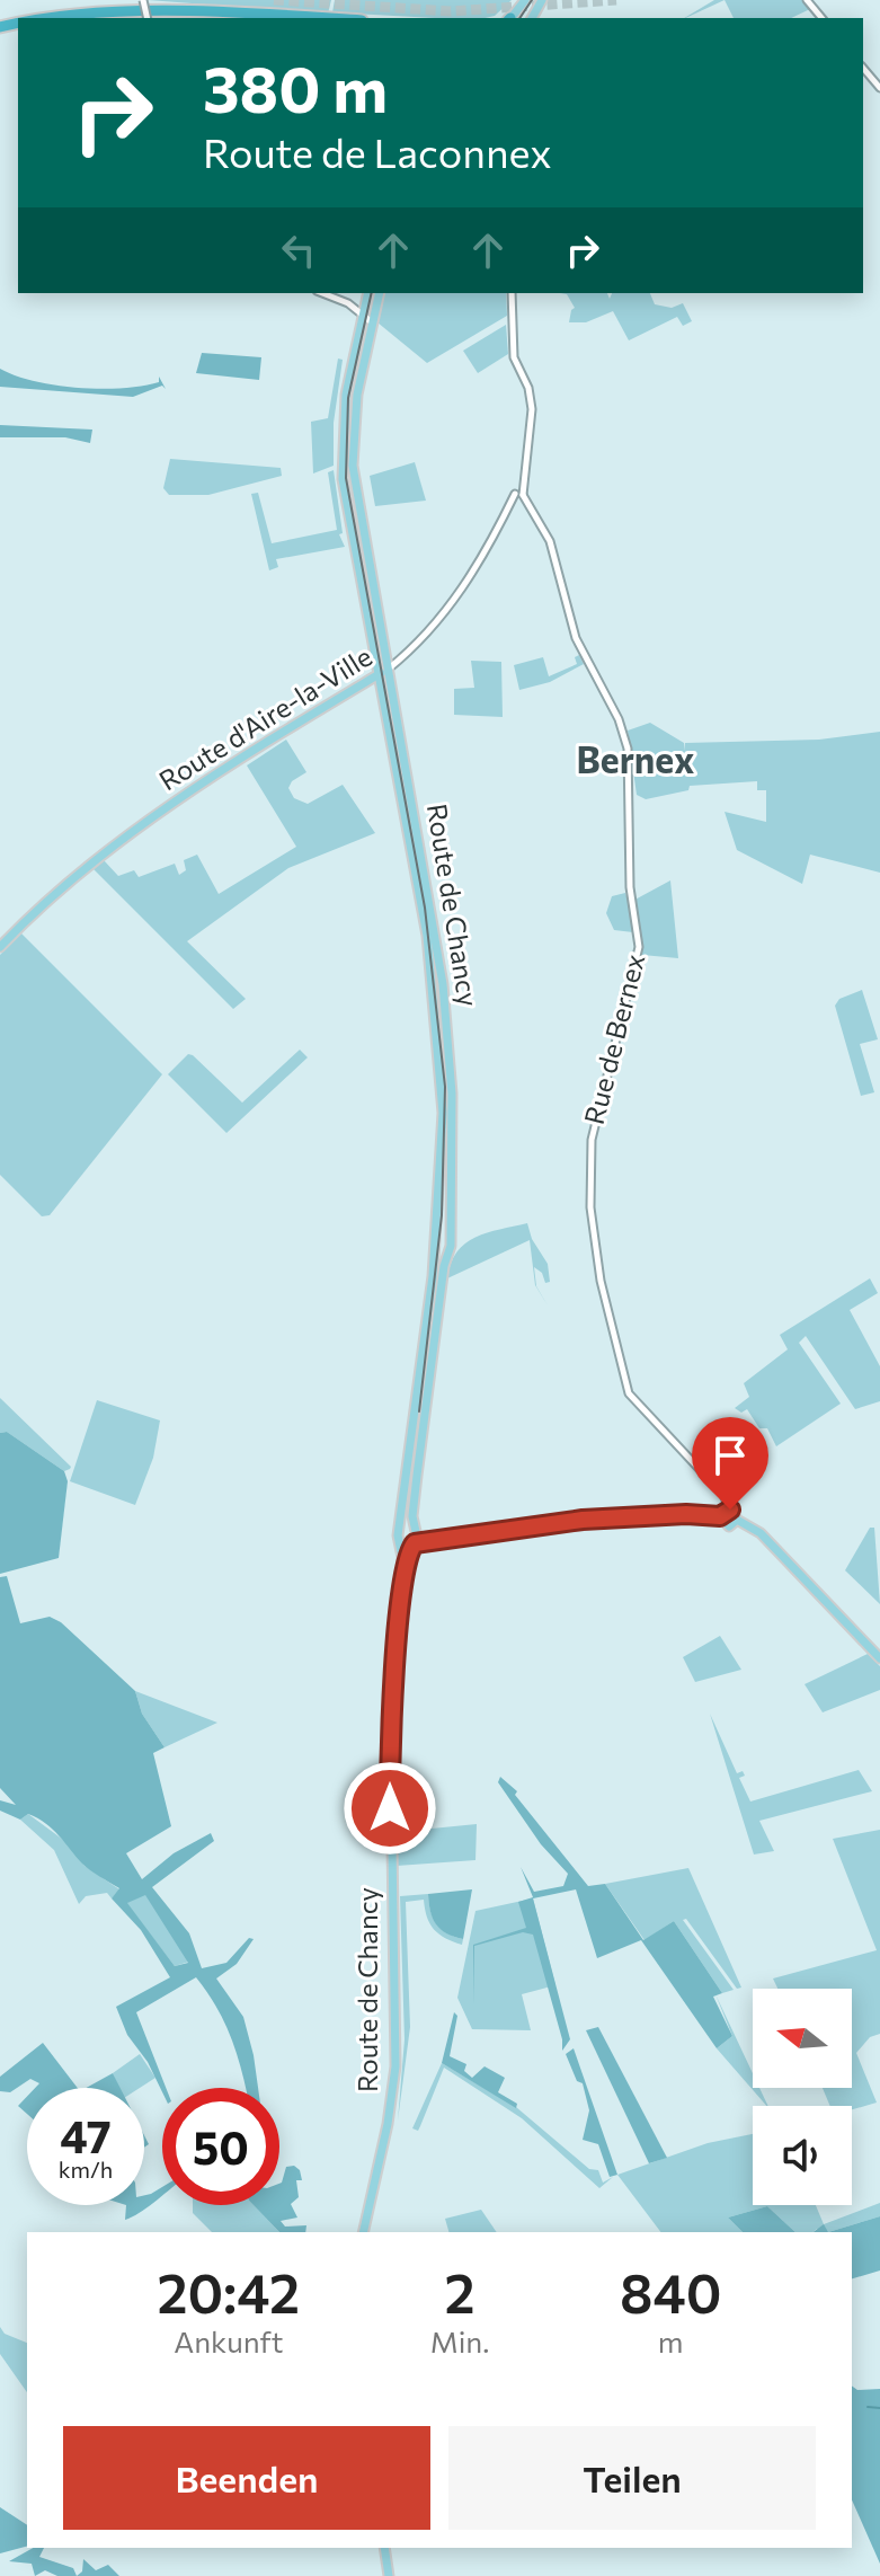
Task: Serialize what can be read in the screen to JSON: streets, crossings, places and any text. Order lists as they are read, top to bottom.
{
  "streets": {
    "main road": ["Route d'Aire-la-Ville", "Route de Chancy"],
    "street": ["Rue de Bernex"]
  },
  "crossings": [
    ["Route d'Aire-la-Ville", "Route de Chancy"],
    ["Route d'Aire-la-Ville", "Rue de Bernex"]
  ],
  "districts": ["Bernex"],
  "north": "left",
  "page": {
    "turn": ["380 m", "Route de Laconnex"],
    "speed": "47 km/h",
    "limit": "50",
    "eta": [
      "20:42",
      "Ankunft",
      "2",
      "Min.",
      "840",
      "m"
    ],
    "buttons": ["Beenden", "Teilen"]
  }
}
